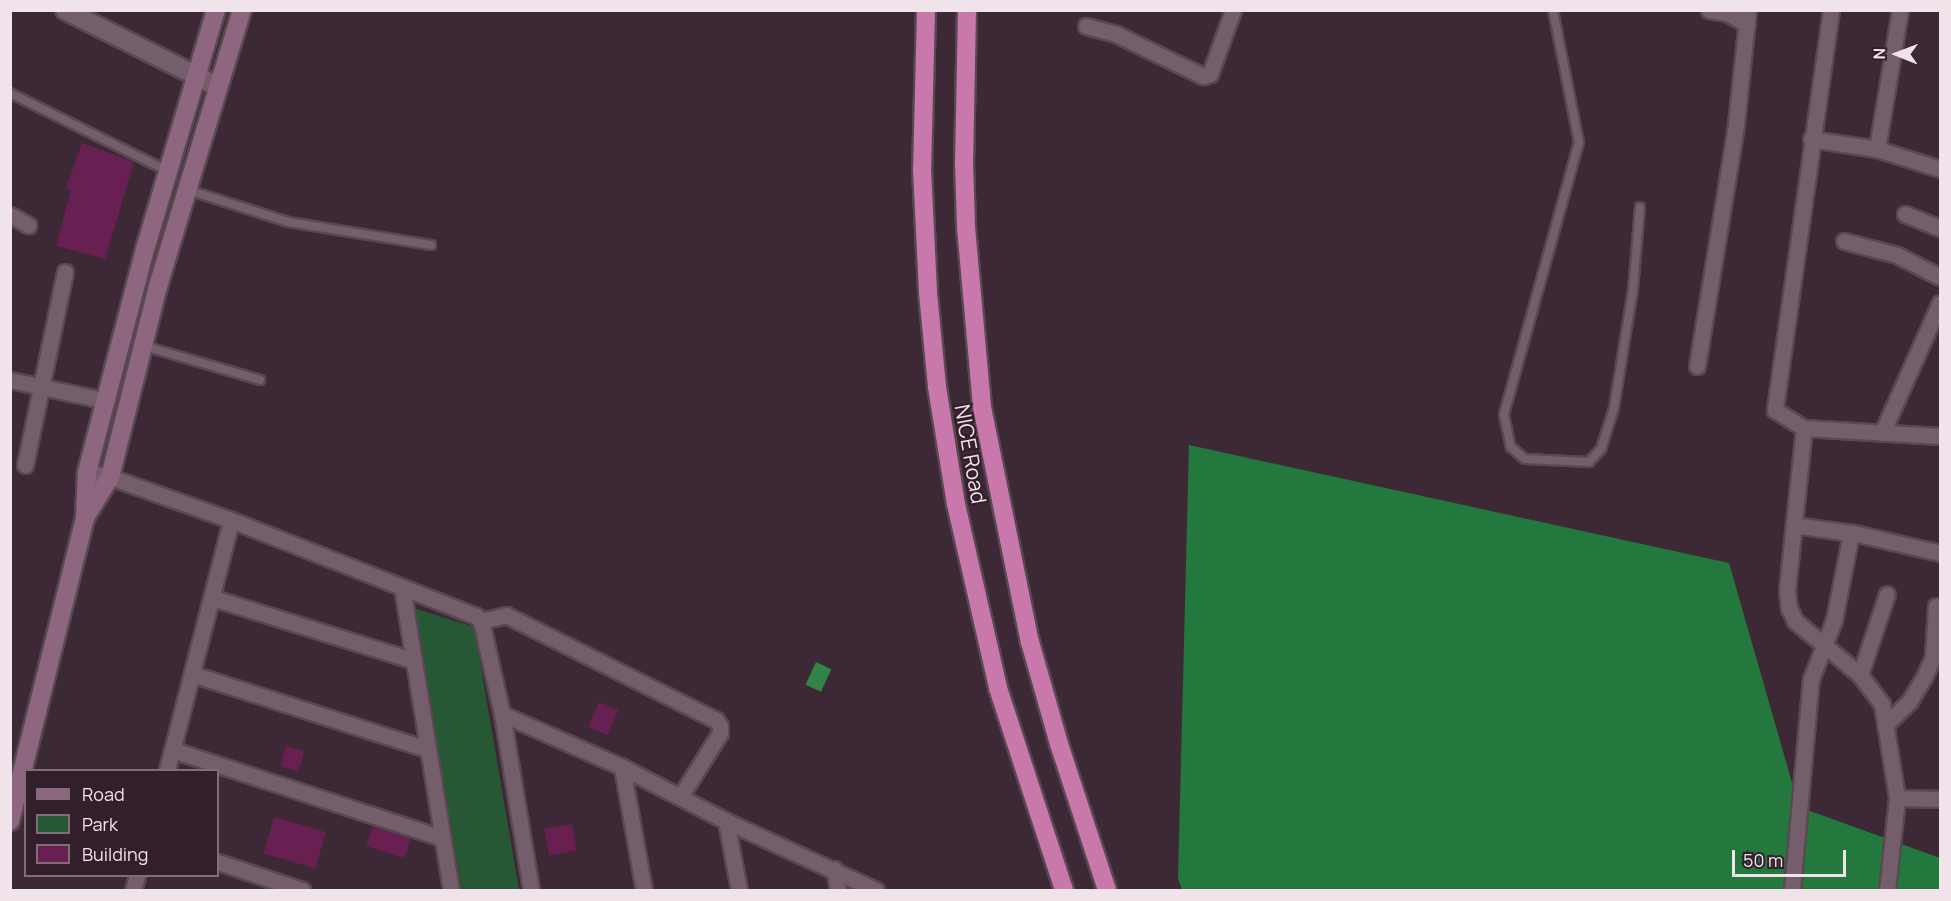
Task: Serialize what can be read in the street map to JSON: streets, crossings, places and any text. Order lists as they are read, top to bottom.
{
  "streets": {
    "highway": ["NICE Road"]
  },
  "legend": ["Road", "Park", "Building"],
  "scale_bar": "50 m",
  "north": "left"
}
